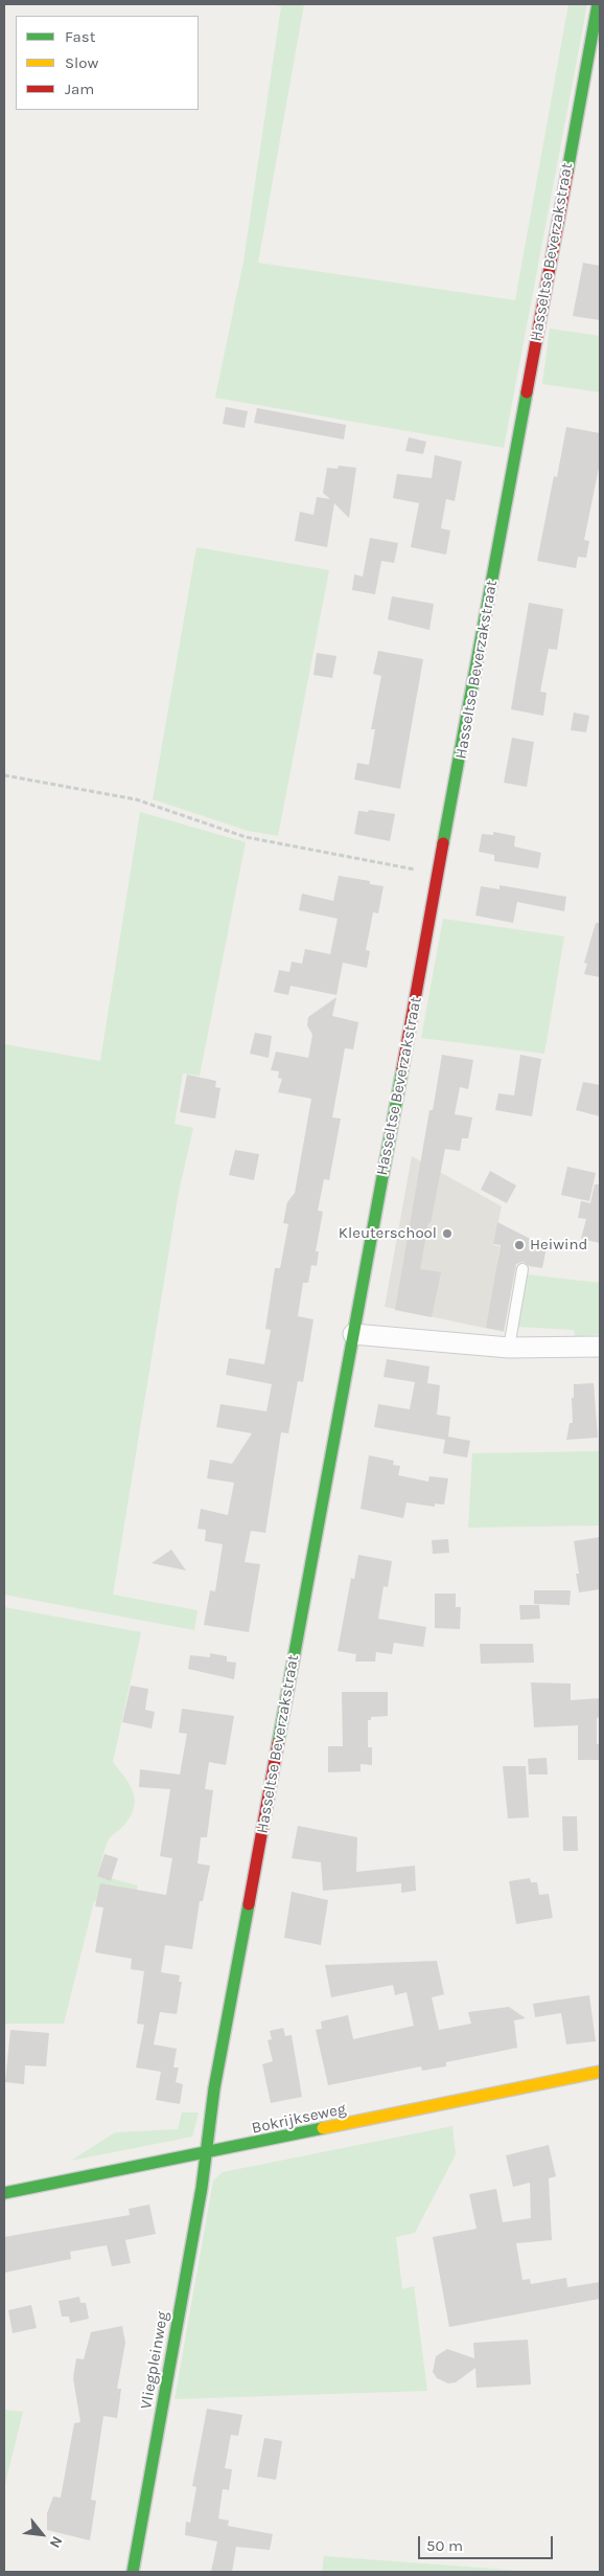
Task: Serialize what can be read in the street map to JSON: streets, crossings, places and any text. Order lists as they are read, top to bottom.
{
  "streets": {
    "street": ["Hasseltse Beverzakstraat", "Bokrijkseweg", "Vliegpleinweg"]
  },
  "crossings": [
    ["Hasseltse Beverzakstraat", "Bokrijkseweg"],
    ["Hasseltse Beverzakstraat", "Vliegpleinweg"],
    ["Bokrijkseweg", "Vliegpleinweg"]
  ],
  "places": ["Kleuterschool", "Heiwind"],
  "legend": ["Fast", "Slow", "Jam"],
  "scale_bar": "50 m",
  "north": "bottom right"
}
